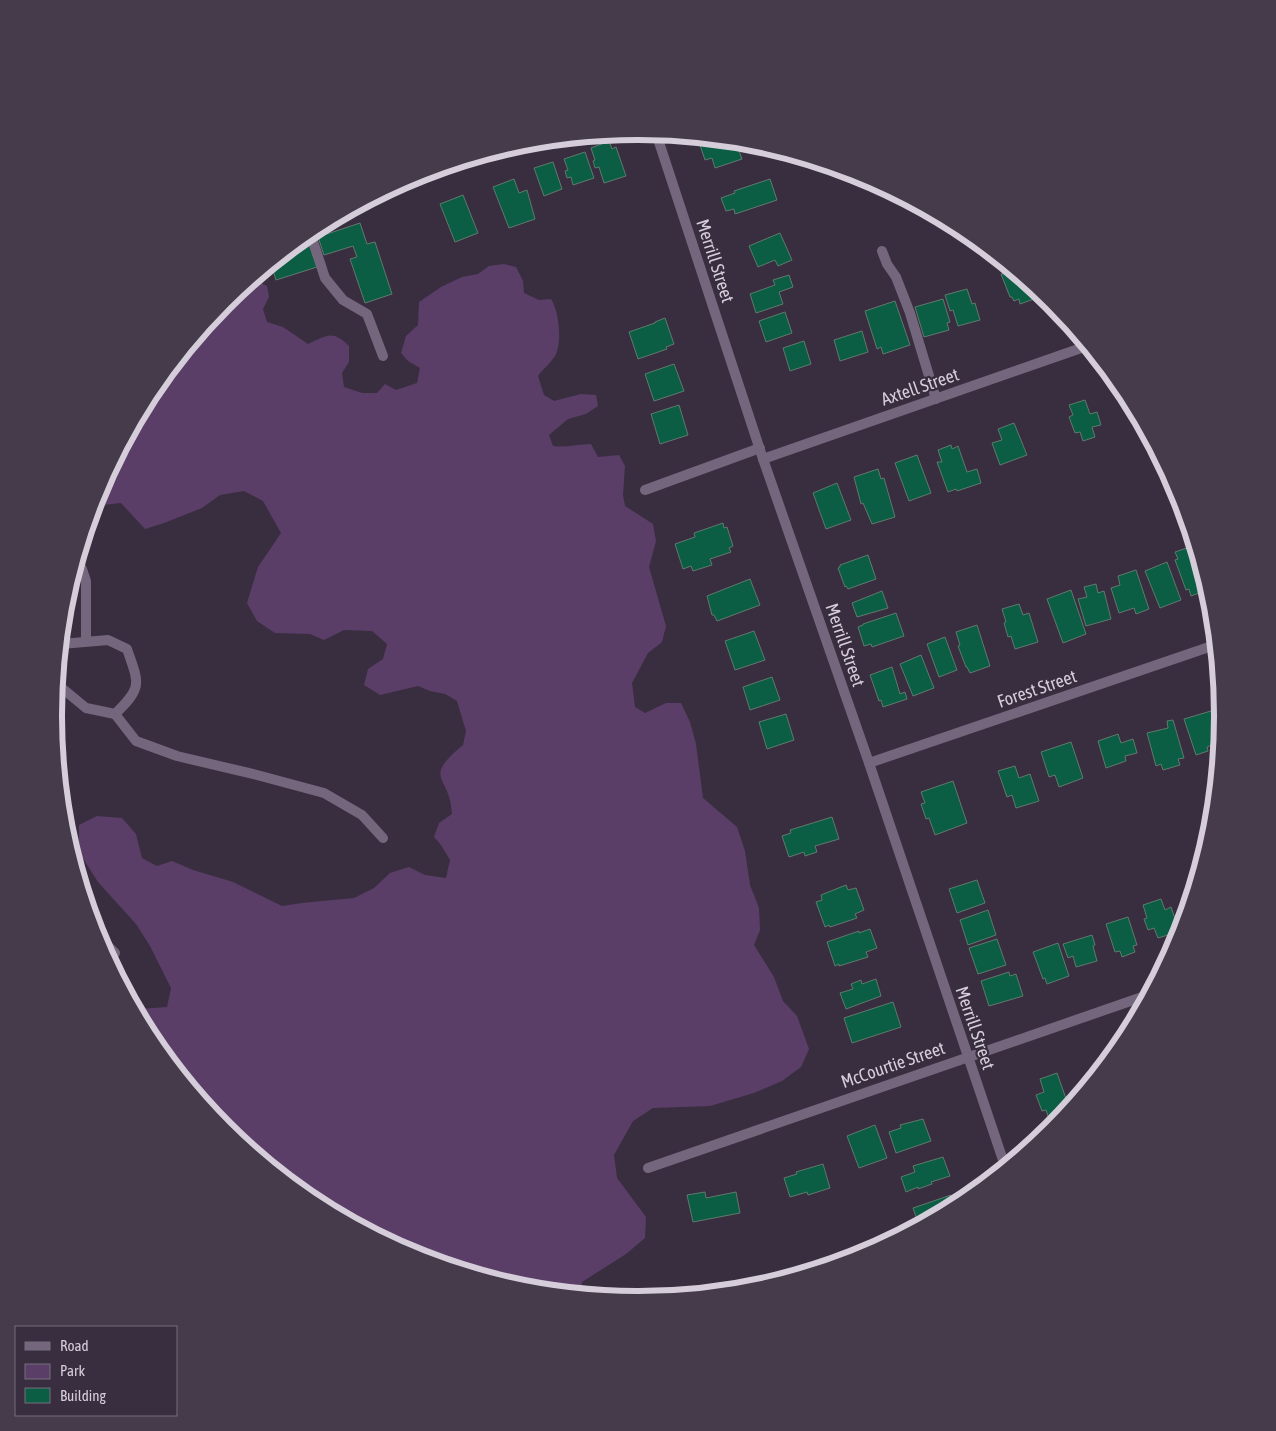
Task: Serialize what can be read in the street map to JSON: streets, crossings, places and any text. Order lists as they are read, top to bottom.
{
  "streets": {
    "street": [
      "Merrill Street",
      "Axtell Street",
      "Forest Street",
      "McCourtie Street"
    ]
  },
  "crossings": [
    ["Merrill Street", "Axtell Street"],
    ["Merrill Street", "Forest Street"],
    ["Merrill Street", "McCourtie Street"]
  ],
  "legend": ["Road", "Park", "Building"]
}
